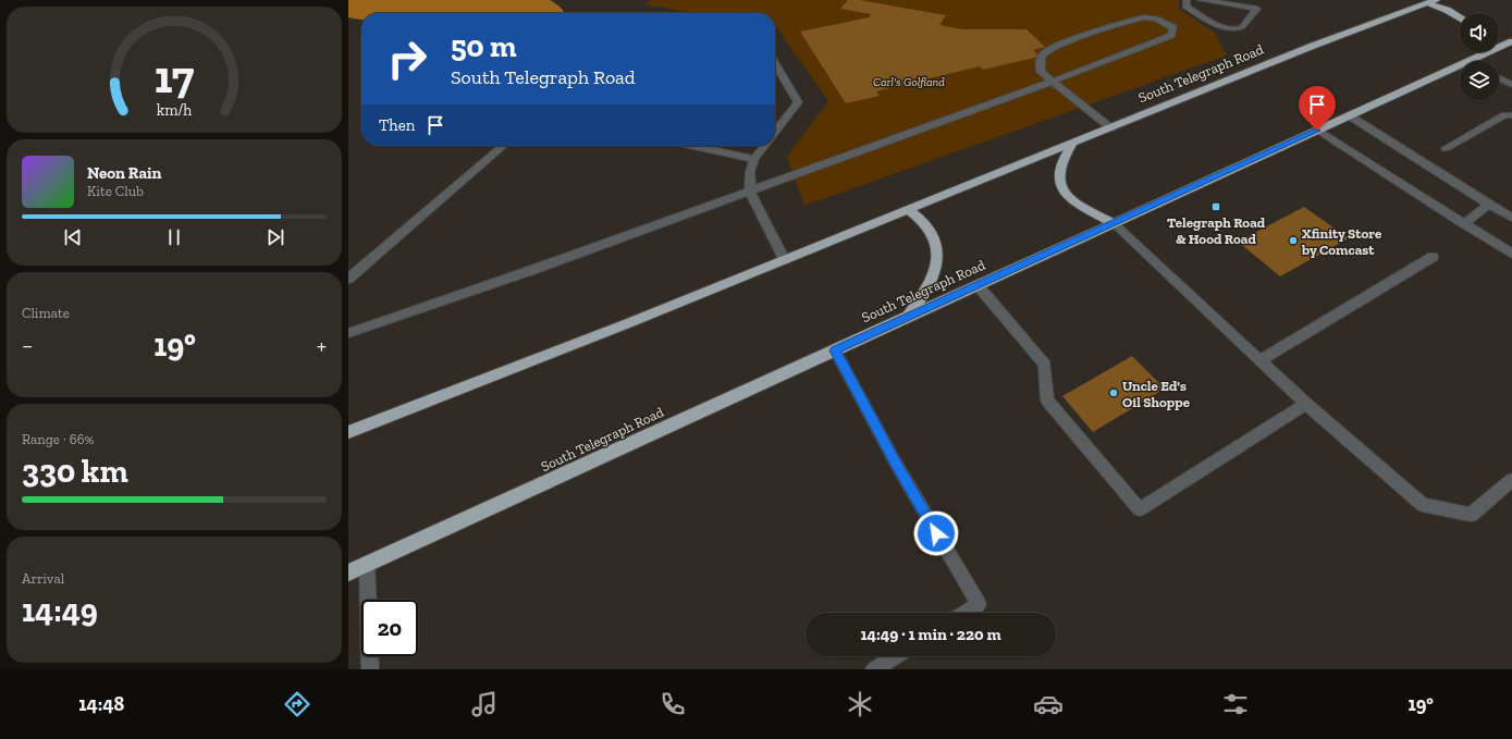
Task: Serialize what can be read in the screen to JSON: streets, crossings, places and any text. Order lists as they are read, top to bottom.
{
  "streets": {
    "highway": ["South Telegraph Road"]
  },
  "parks": ["Carl's Golfland"],
  "places": {
    "transit": ["Telegraph Road & Hood Road"],
    "other": ["Xfinity Store by Comcast", "Uncle Ed's Oil Shoppe"]
  },
  "page": {
    "turn": ["50 m", "South Telegraph Road"],
    "then": "Then",
    "song": ["Neon Rain", "Kite Club"],
    "tile": [
      "Climate",
      ["Range · 66%", "330 km"],
      ["Arrival", "14:49"]
    ],
    "heat": ["−", "19°", "+"],
    "limit": "20",
    "trip": "14:49 · 1 min · 220 m",
    "tabs": ["14:48", "19°"],
    "gauge": ["17", "km/h"]
  }
}
